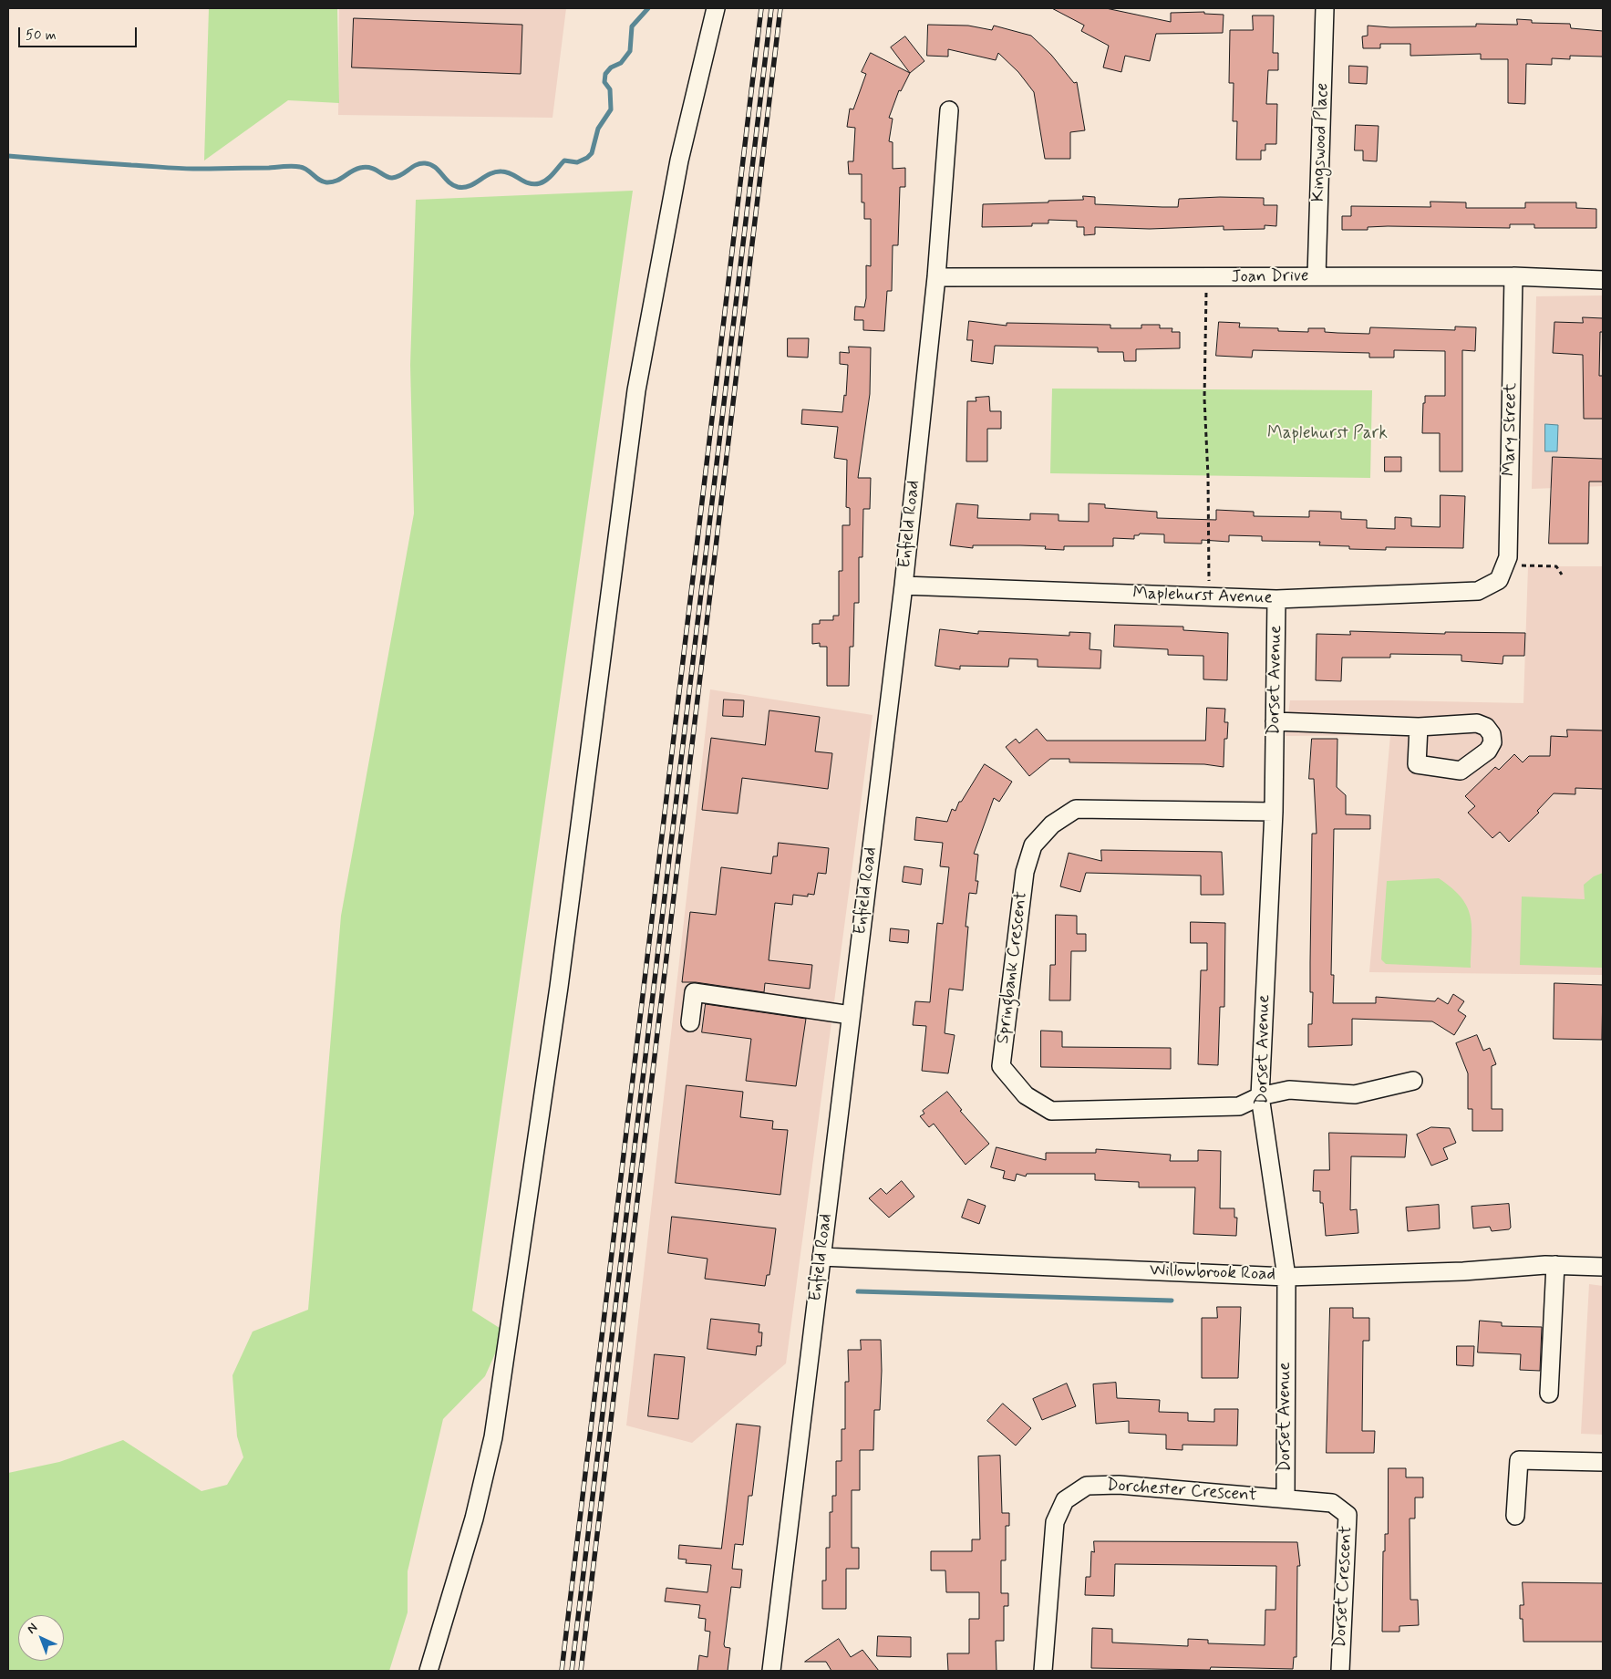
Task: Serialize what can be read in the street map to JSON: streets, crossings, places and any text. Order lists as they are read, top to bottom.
{
  "streets": {
    "street": [
      "Kingswood Place",
      "Joan Drive",
      "Mary Street",
      "Enfield Road",
      "Maplehurst Avenue",
      "Dorset Avenue",
      "Springbank Crescent",
      "Willowbrook Road",
      "Dorchester Crescent",
      "Dorset Crescent"
    ]
  },
  "crossings": [
    ["Kingswood Place", "Joan Drive"],
    ["Joan Drive", "Mary Street"],
    ["Joan Drive", "Enfield Road"],
    ["Mary Street", "Maplehurst Avenue"],
    ["Enfield Road", "Maplehurst Avenue"],
    ["Enfield Road", "Willowbrook Road"],
    ["Maplehurst Avenue", "Dorset Avenue"],
    ["Dorset Avenue", "Springbank Crescent"],
    ["Dorset Avenue", "Willowbrook Road"],
    ["Dorset Avenue", "Dorchester Crescent"],
    ["Dorset Avenue", "Dorset Crescent"],
    ["Dorchester Crescent", "Dorset Crescent"]
  ],
  "parks": ["Maplehurst Park"],
  "scale_bar": "50 m",
  "north": "top left"
}
